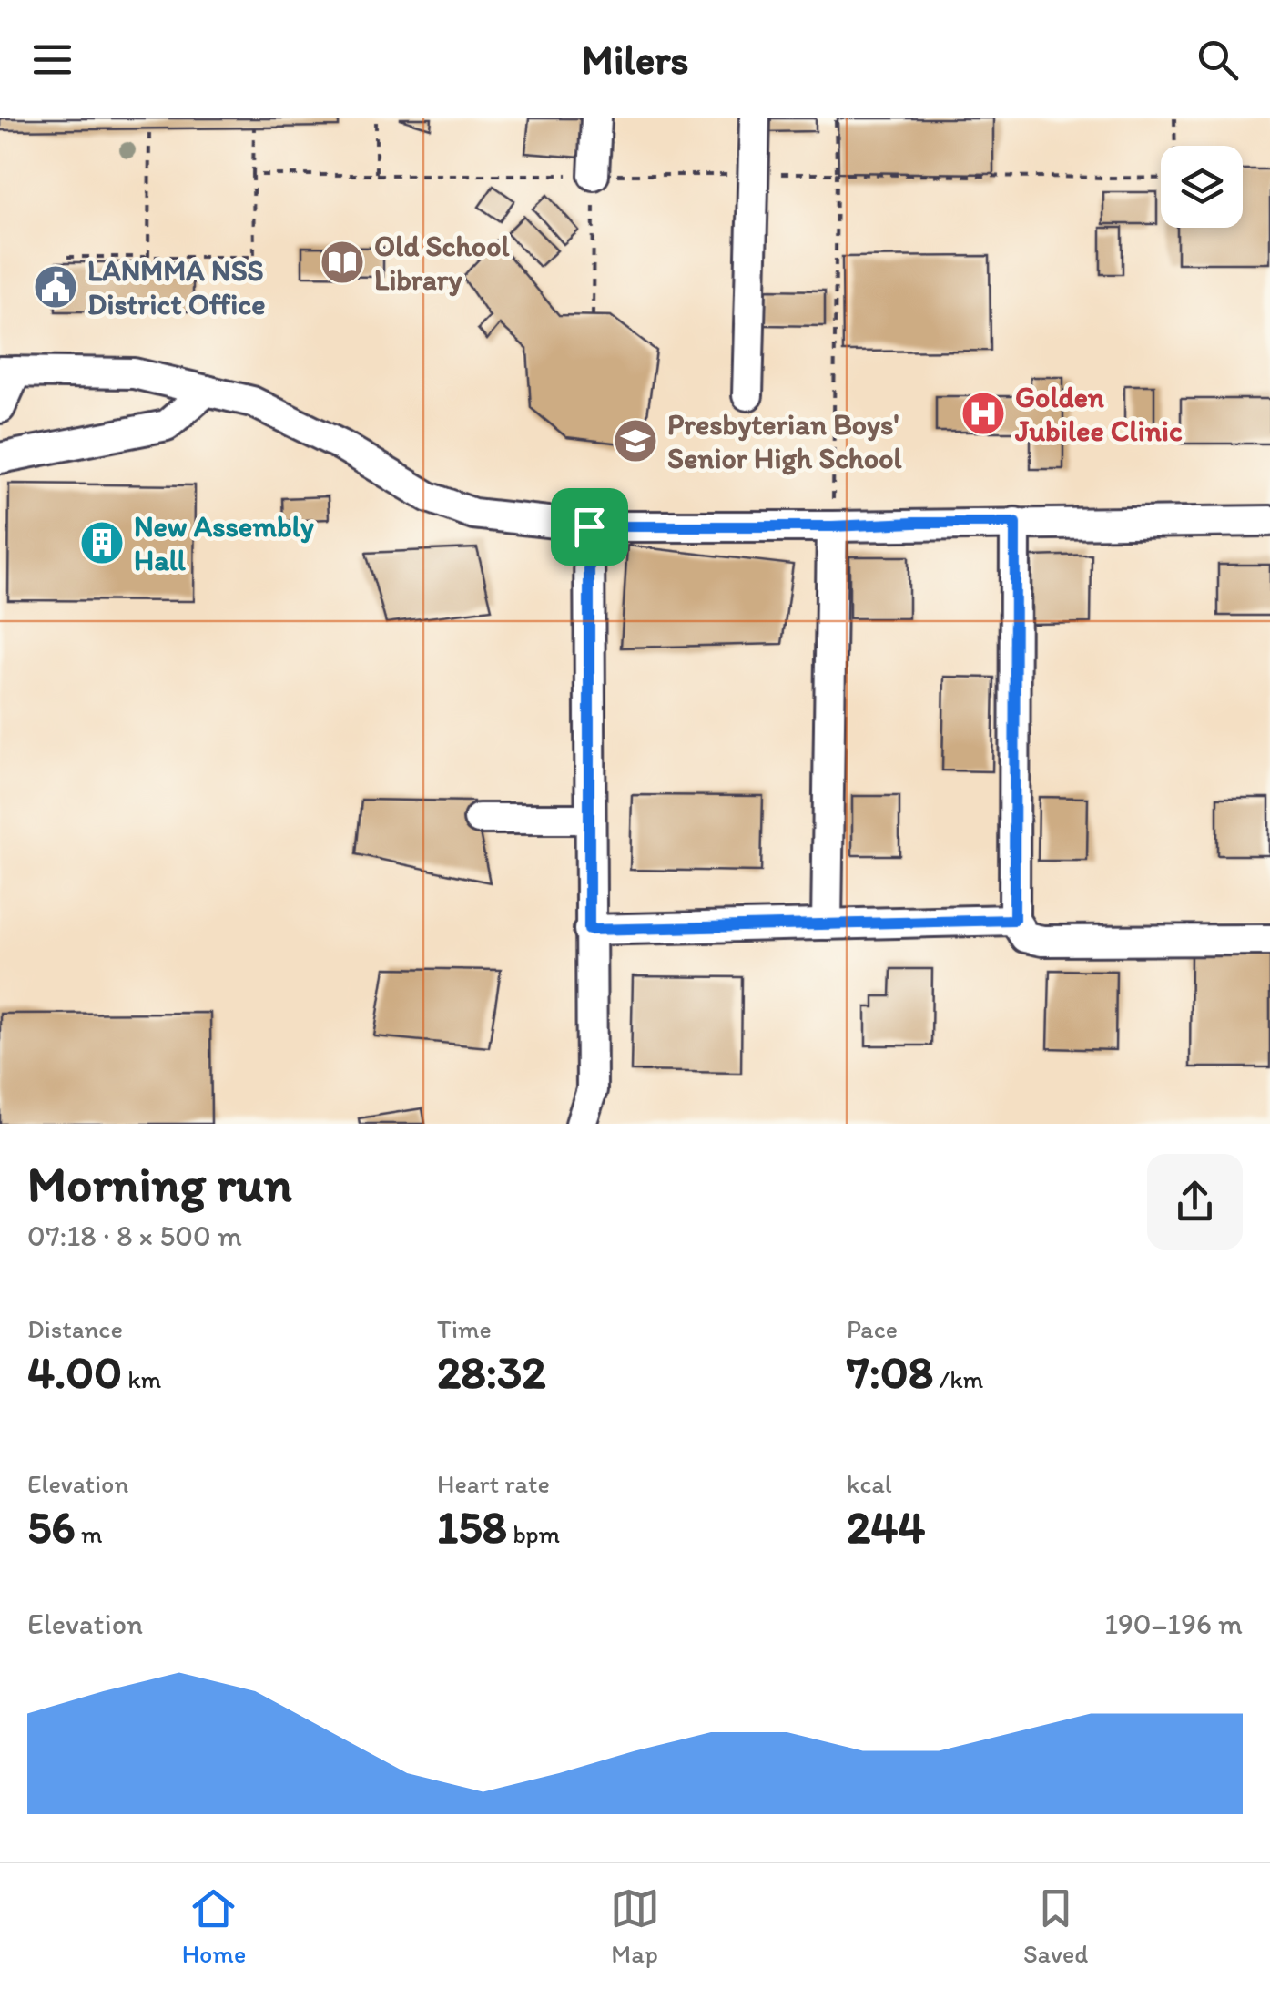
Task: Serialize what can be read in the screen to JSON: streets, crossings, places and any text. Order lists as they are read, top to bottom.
{
  "places": {
    "library": ["Old School Library"],
    "public building": ["LANMMA NSS District Office"],
    "hospital": ["Golden Jubilee Clinic"],
    "school or university": ["Presbyterian Boys' Senior High School"],
    "building": ["New Assembly Hall"]
  },
  "page": {
    "header": "Milers",
    "heading": ["Morning run", "07:18 · 8 × 500 m"],
    "stats": [
      ["Distance", "4.00 km"],
      ["Time", "28:32"],
      ["Pace", "7:08 /km"],
      ["Elevation", "56 m"],
      ["Heart rate", "158 bpm"],
      ["kcal", "244"]
    ],
    "chart": ["Elevation", "190–196 m"],
    "tabs": ["Home", "Map", "Saved"]
  }
}
